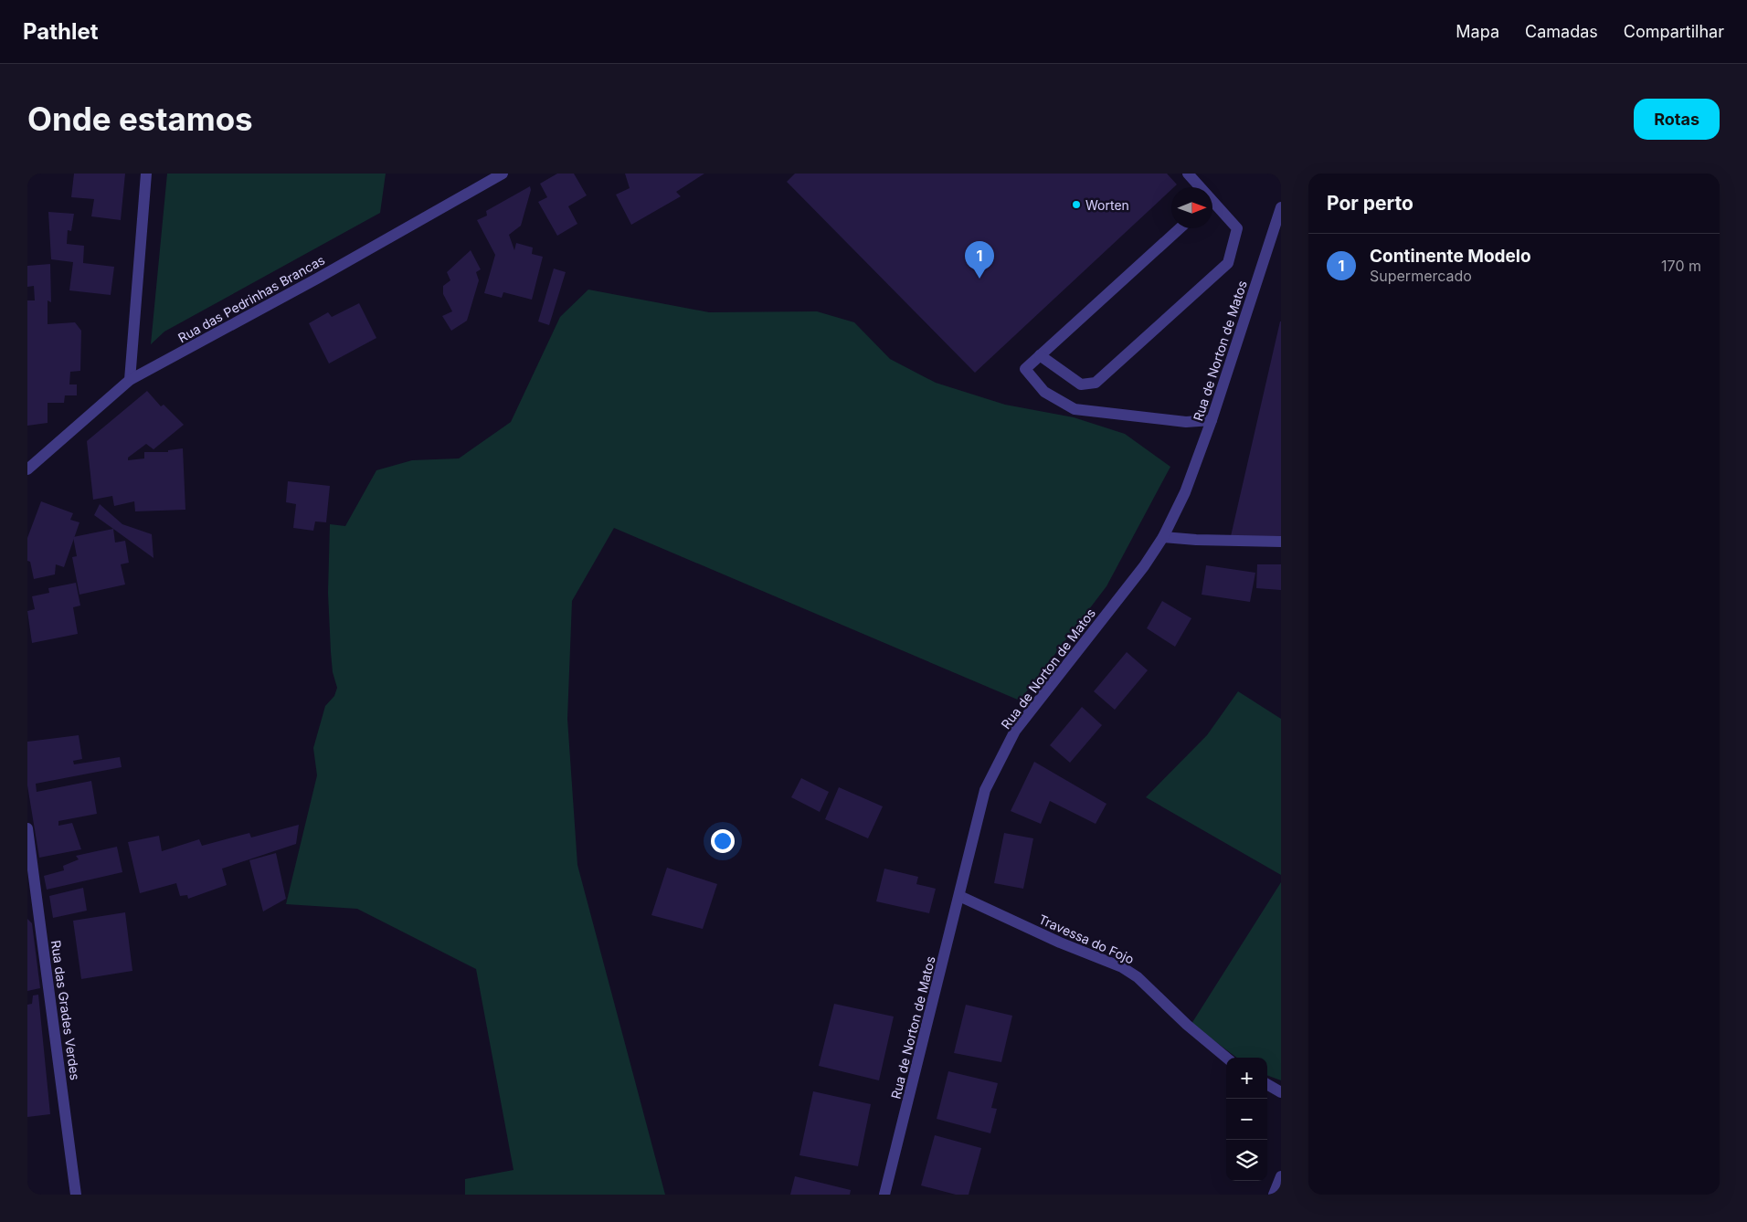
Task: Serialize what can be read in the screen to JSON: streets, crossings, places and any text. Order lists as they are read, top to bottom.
{
  "streets": {
    "street": [
      "Rua das Pedrinhas Brancas",
      "Rua de Norton de Matos",
      "Travessa do Fojo",
      "Rua das Grades Verdes"
    ]
  },
  "crossings": [
    ["Rua de Norton de Matos", "Travessa do Fojo"]
  ],
  "places": ["Worten"],
  "north": "right",
  "page": {
    "header": "Pathlet",
    "nav": ["Mapa", "Camadas", "Compartilhar"],
    "buttons": "Rotas",
    "title": "Onde estamos",
    "heading": "Por perto",
    "list": [
      {
        "mark": "1",
        "name": "Continente Modelo",
        "note": "Supermercado",
        "value": "170 m"
      }
    ],
    "pins": "1",
    "map_buttons": ["+", "−"]
  }
}
